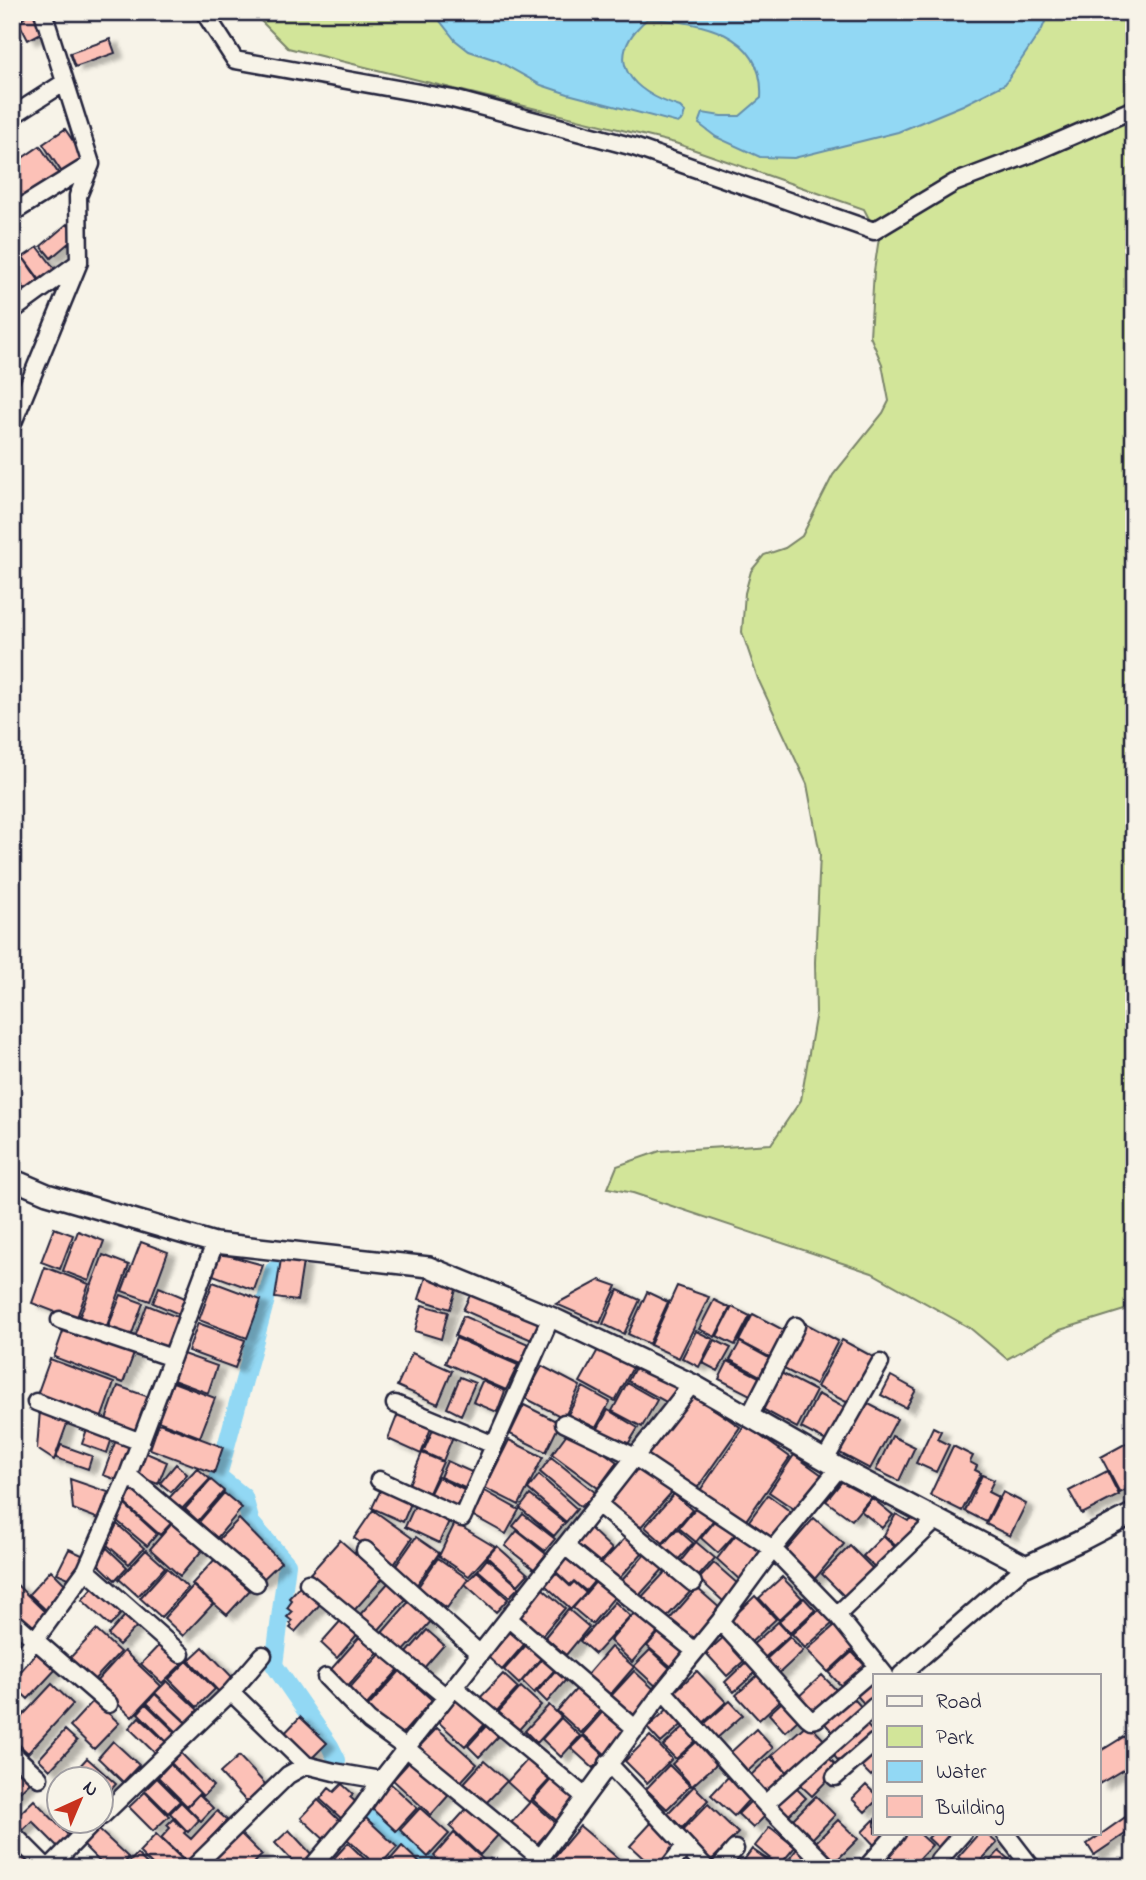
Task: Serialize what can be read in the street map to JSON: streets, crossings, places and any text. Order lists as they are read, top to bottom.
{
  "legend": [
    "Road",
    "Park",
    "Water",
    "Building"
  ],
  "north": "top right"
}
